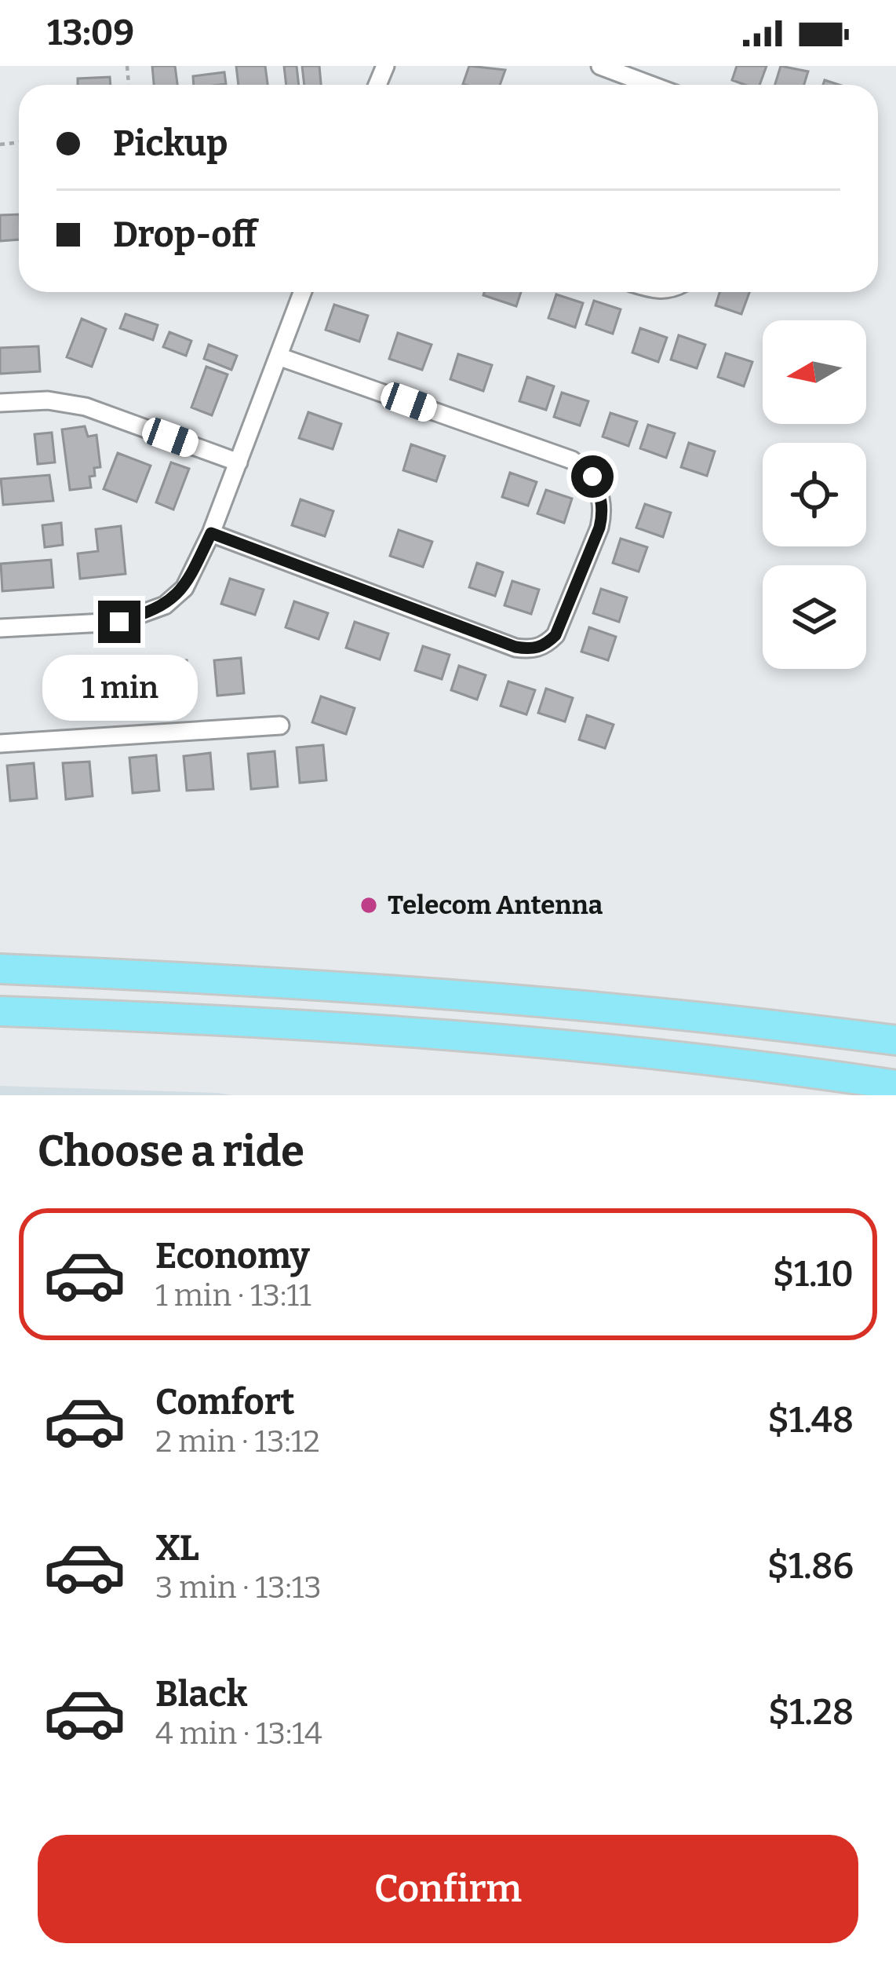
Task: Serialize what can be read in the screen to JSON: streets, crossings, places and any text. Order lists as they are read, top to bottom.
{
  "places": ["Telecom Antenna"],
  "north": "left",
  "page": {
    "status": "13:09",
    "banner": ["Pickup", "Drop-off"],
    "bubble": "1 min",
    "heading": "Choose a ride",
    "list": [
      {
        "name": "Economy",
        "note": "1 min · 13:11",
        "value": "$1.10"
      },
      {
        "name": "Comfort",
        "note": "2 min · 13:12",
        "value": "$1.48"
      },
      {
        "name": "XL",
        "note": "3 min · 13:13",
        "value": "$1.86"
      },
      {
        "name": "Black",
        "note": "4 min · 13:14",
        "value": "$1.28"
      }
    ],
    "buttons": "Confirm"
  }
}
